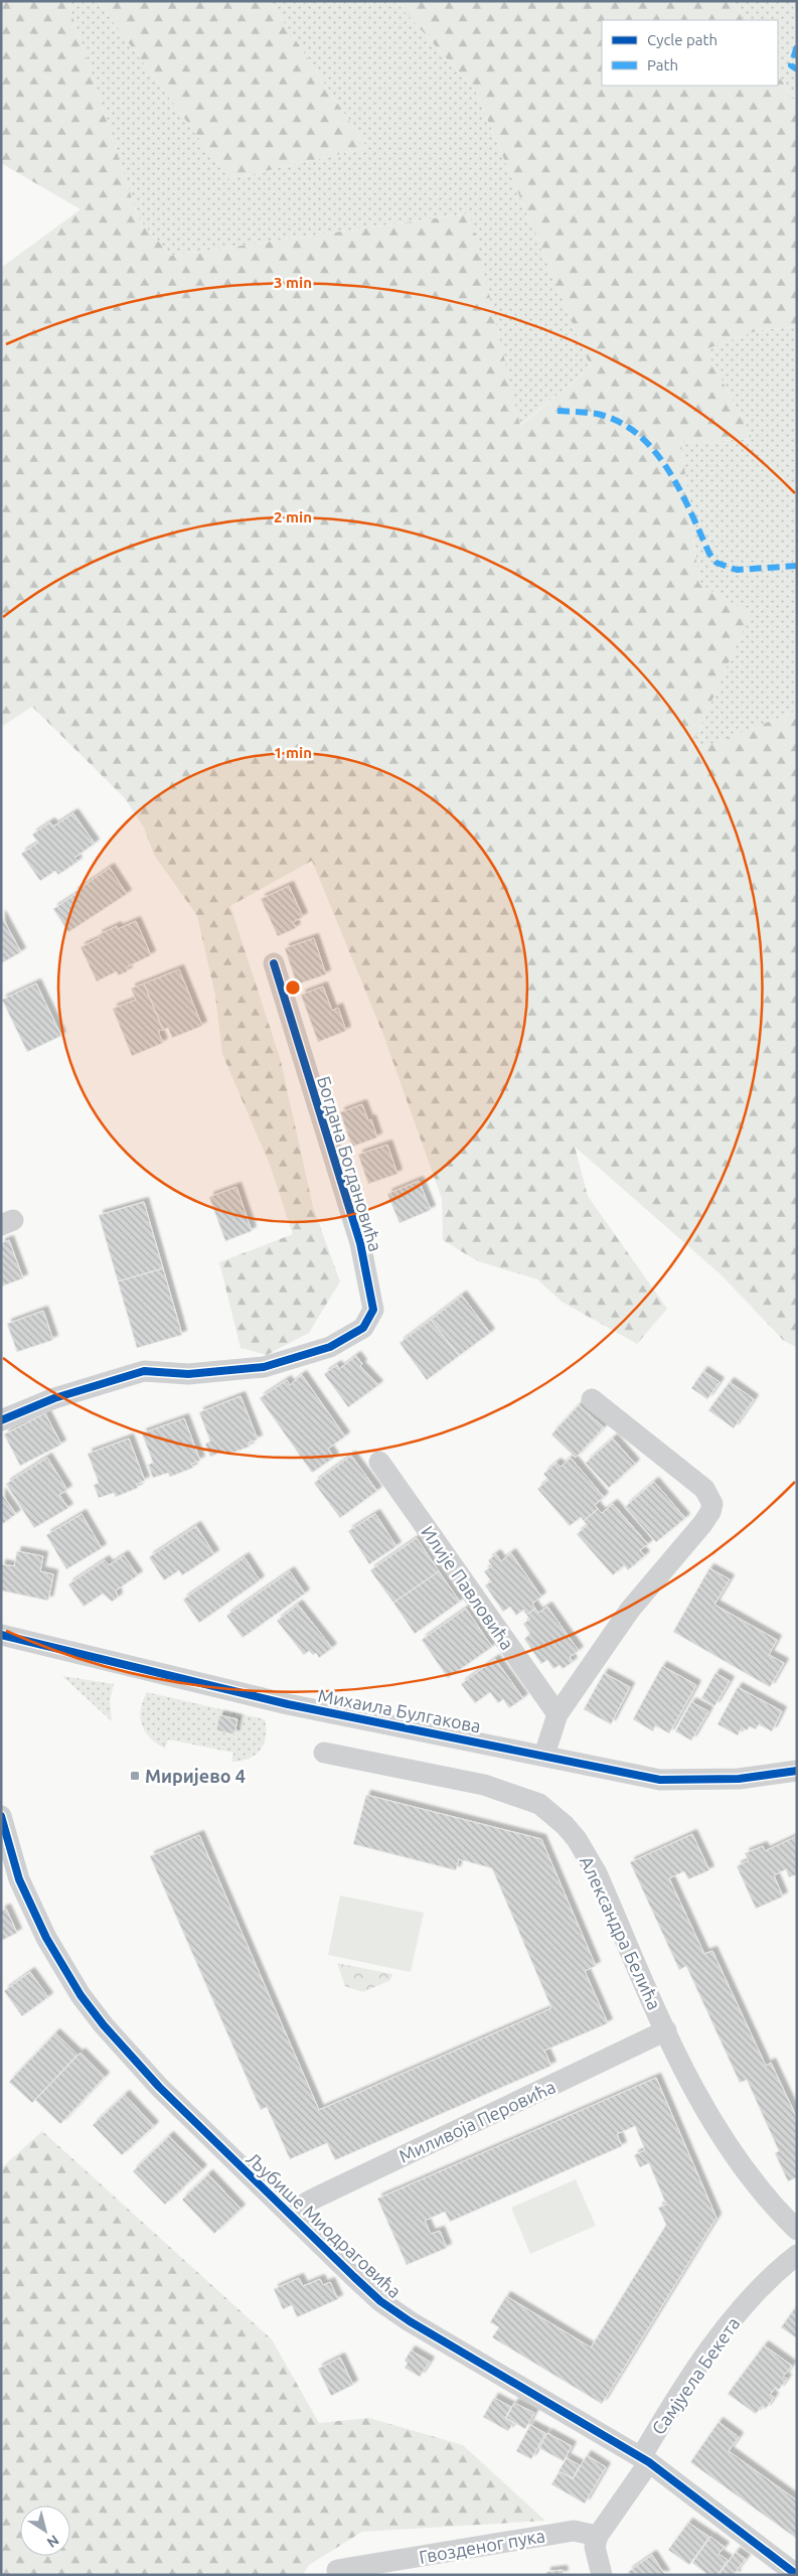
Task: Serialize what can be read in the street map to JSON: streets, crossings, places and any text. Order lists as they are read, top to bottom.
{
  "streets": {
    "street": [
      "Богдана Богдановића",
      "Илије Павловића",
      "Михаила Булгакова",
      "Александра Белића",
      "Миливоја Перовића",
      "Љубише Миодраговића",
      "Самјуела Бекета",
      "Гвозденог пука"
    ]
  },
  "crossings": [
    ["Александра Белића", "Миливоја Перовића"],
    ["Миливоја Перовића", "Љубише Миодраговића"],
    ["Љубише Миодраговића", "Самјуела Бекета"]
  ],
  "places": {
    "transit": ["Миријево 4"]
  },
  "legend": ["Cycle path", "Path"],
  "north": "bottom right",
  "rings": ["3 min", "2 min", "1 min"]
}
